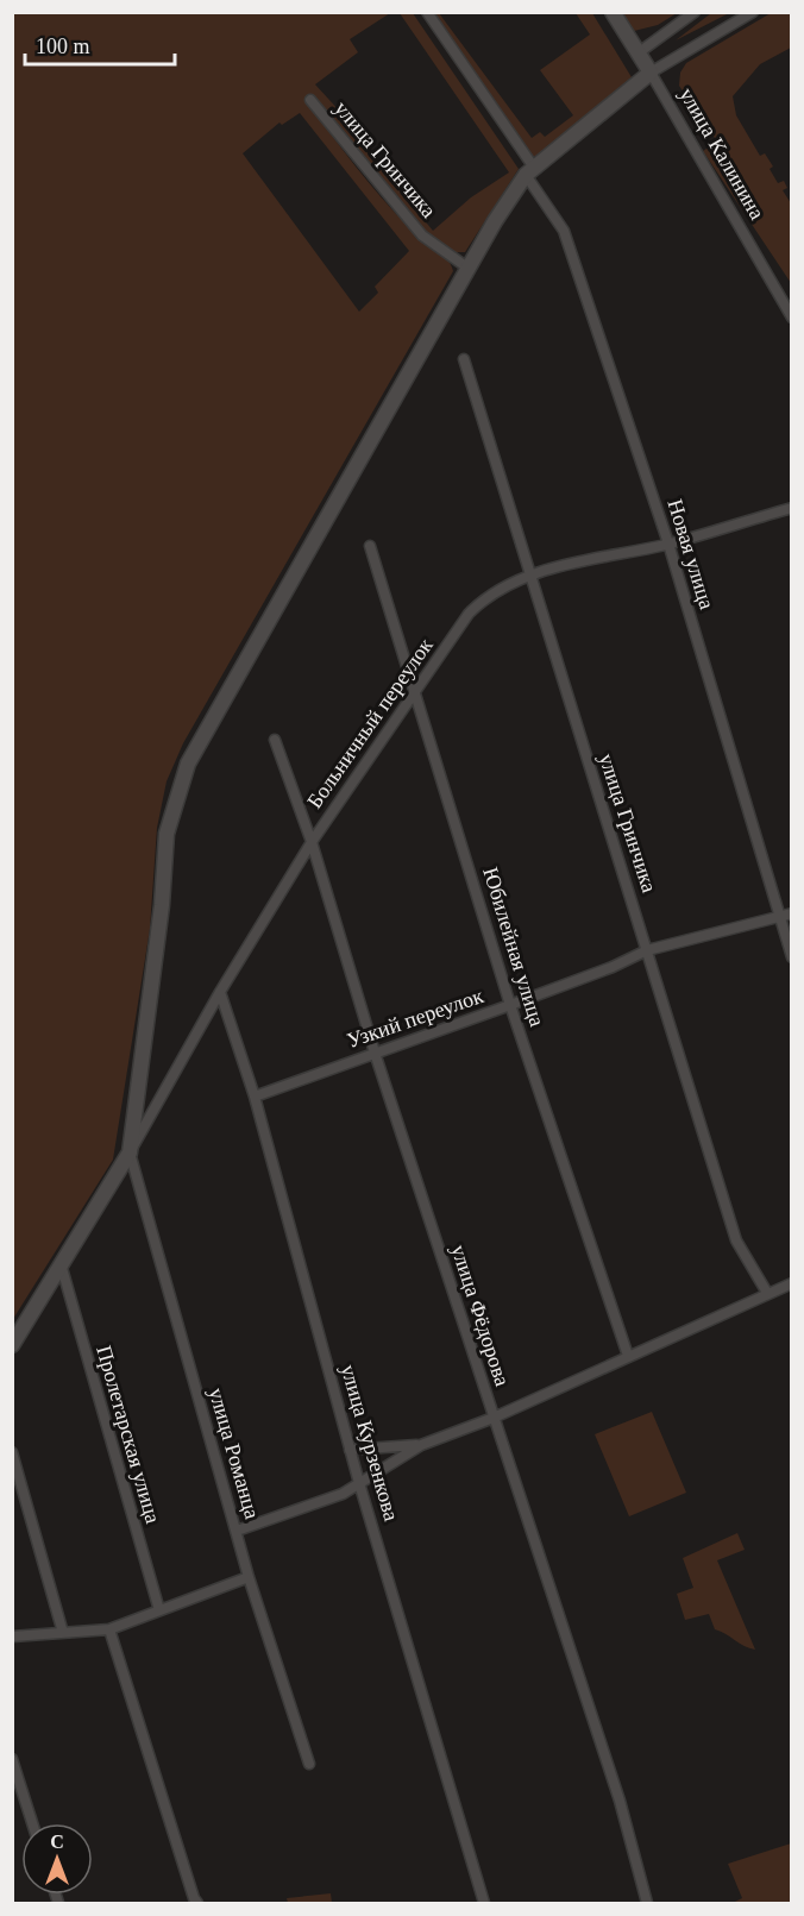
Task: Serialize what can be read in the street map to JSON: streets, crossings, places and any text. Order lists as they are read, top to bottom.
{
  "streets": {
    "street": [
      "улица Калинина",
      "улица Гринчика",
      "Новая улица",
      "Больничный переулок",
      "Юбилейная улица",
      "Узкий переулок",
      "улица Фёдорова",
      "Пролетарская улица",
      "улица Курзенкова",
      "улица Романца"
    ]
  },
  "crossings": [
    ["улица Гринчика", "Больничный переулок"],
    ["улица Гринчика", "Узкий переулок"],
    ["Новая улица", "Больничный переулок"],
    ["Новая улица", "Узкий переулок"],
    ["Больничный переулок", "Юбилейная улица"],
    ["Больничный переулок", "улица Фёдорова"],
    ["Больничный переулок", "улица Курзенкова"],
    ["Больничный переулок", "улица Романца"],
    ["Юбилейная улица", "Узкий переулок"],
    ["Узкий переулок", "улица Фёдорова"],
    ["Узкий переулок", "улица Курзенкова"]
  ],
  "scale_bar": "100 m",
  "north": "top"
}
